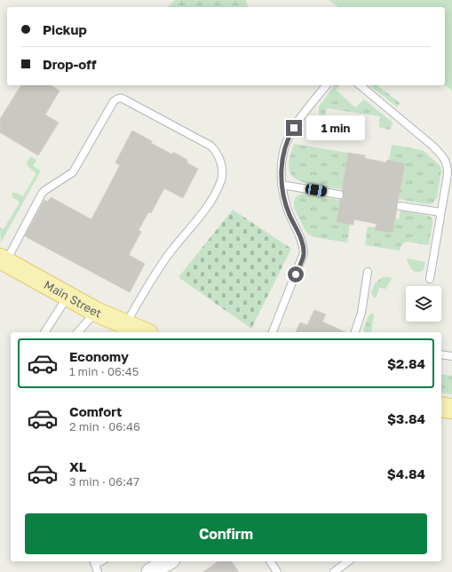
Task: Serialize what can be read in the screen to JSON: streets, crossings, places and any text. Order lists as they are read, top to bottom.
{
  "streets": {
    "main road": ["Main Street"]
  },
  "page": {
    "banner": ["Pickup", "Drop-off"],
    "bubble": "1 min",
    "list": [
      {
        "name": "Economy",
        "note": "1 min · 06:45",
        "value": "$2.84"
      },
      {
        "name": "Comfort",
        "note": "2 min · 06:46",
        "value": "$3.84"
      },
      {
        "name": "XL",
        "note": "3 min · 06:47",
        "value": "$4.84"
      }
    ],
    "buttons": "Confirm"
  }
}
